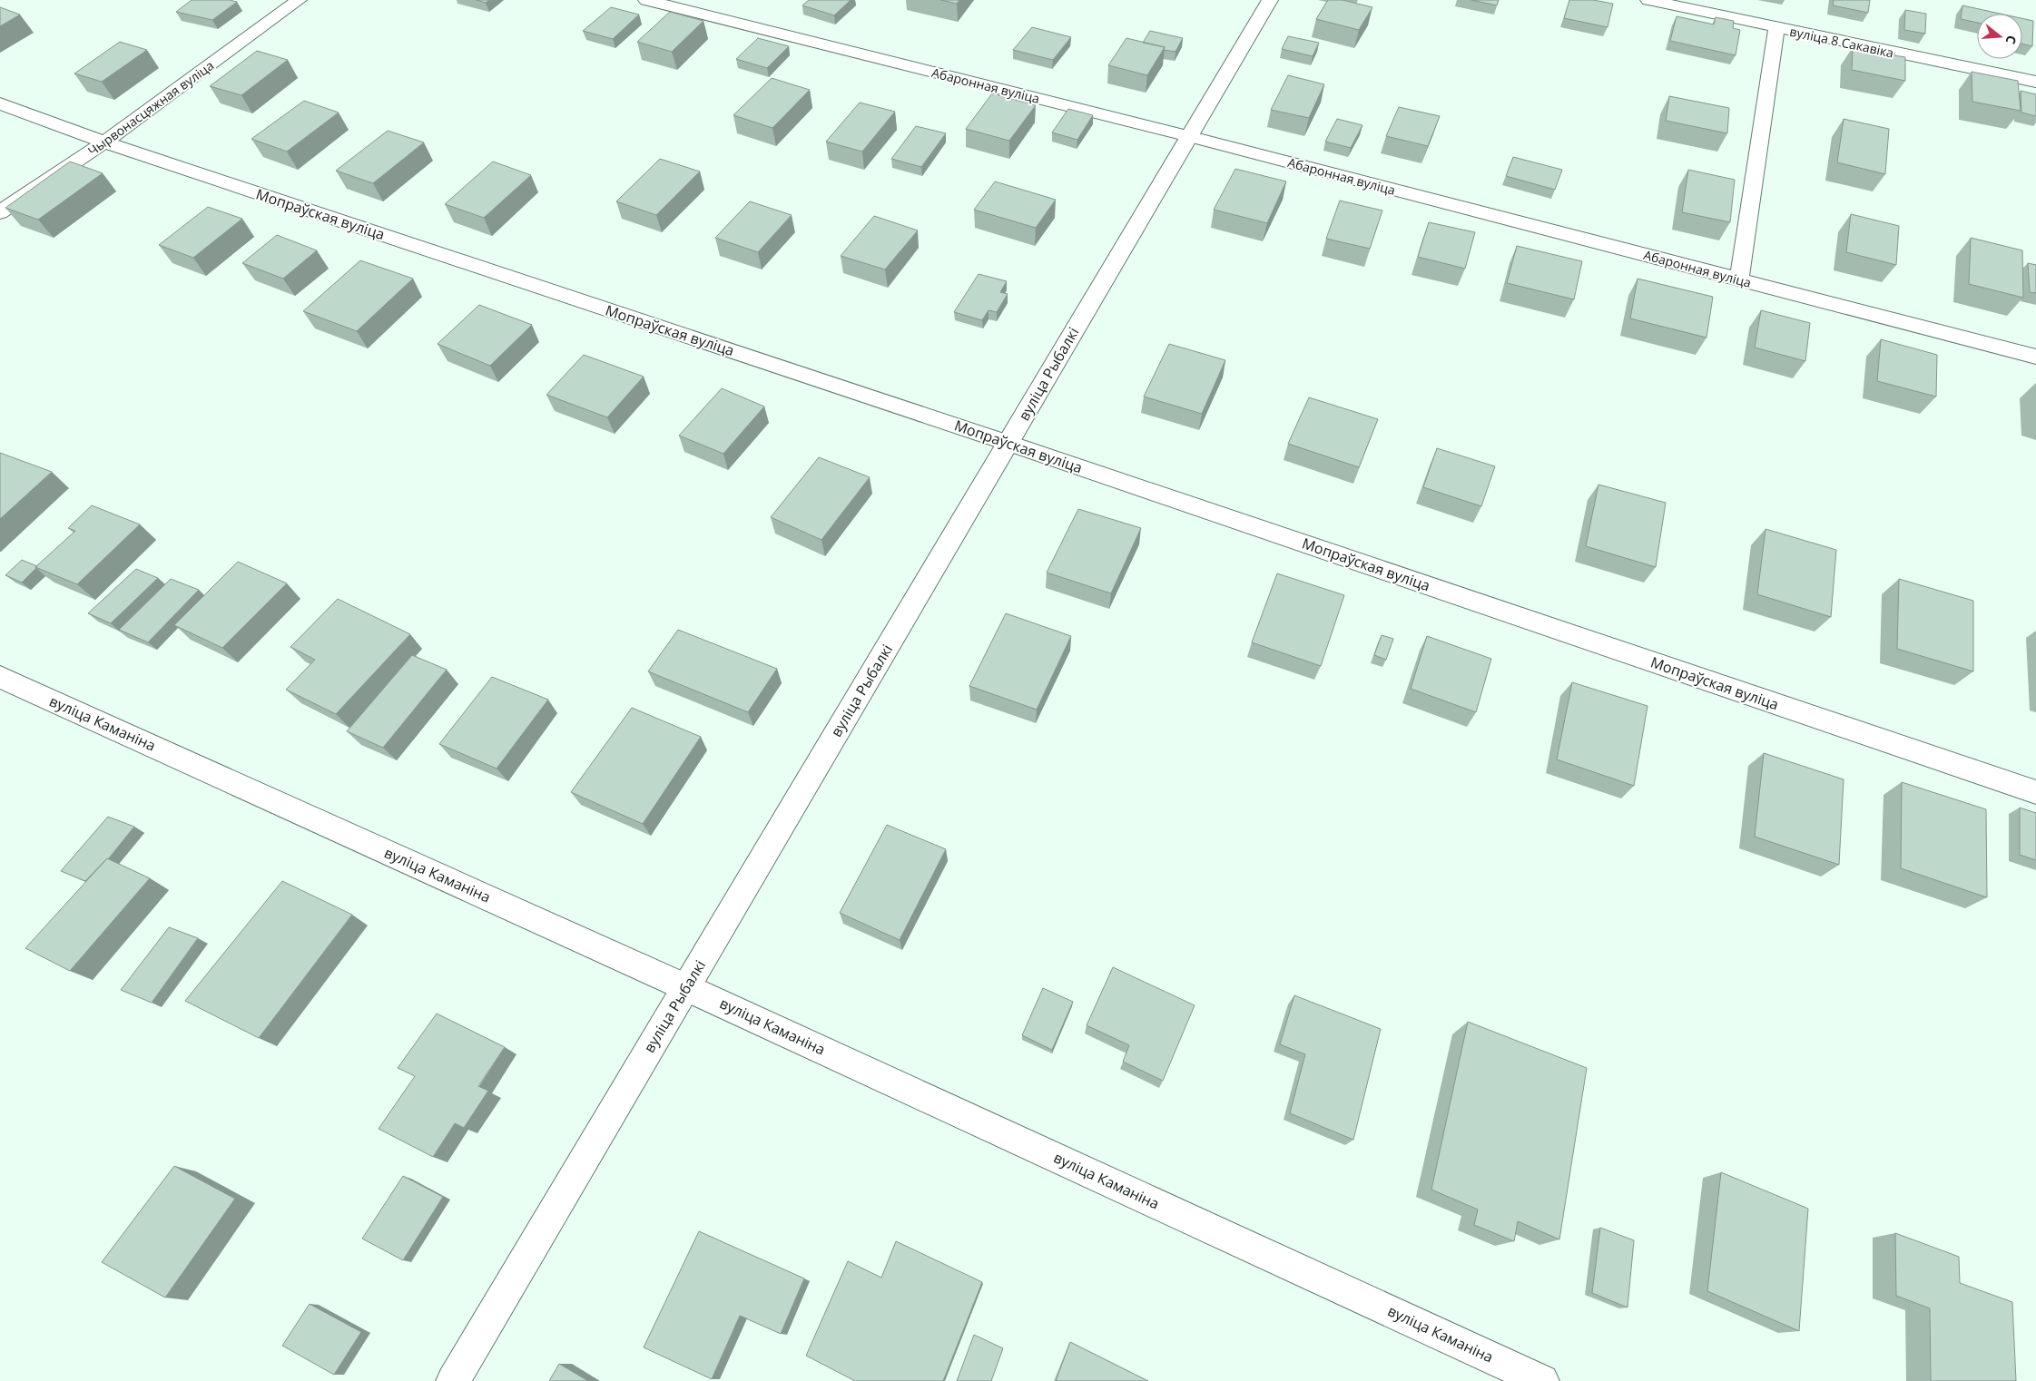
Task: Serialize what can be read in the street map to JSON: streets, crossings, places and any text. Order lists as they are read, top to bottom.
{
  "streets": {
    "street": [
      "вуліца 8 Сакавіка",
      "Абаронная вуліца",
      "Чырвонасцяжная вуліца",
      "Мопраўская вуліца",
      "вуліца Рыбалкі",
      "вуліца Каманіна"
    ]
  },
  "crossings": [
    ["Абаронная вуліца", "вуліца Рыбалкі"],
    ["Чырвонасцяжная вуліца", "Мопраўская вуліца"],
    ["Мопраўская вуліца", "вуліца Рыбалкі"],
    ["вуліца Рыбалкі", "вуліца Каманіна"]
  ],
  "north": "right"
}
